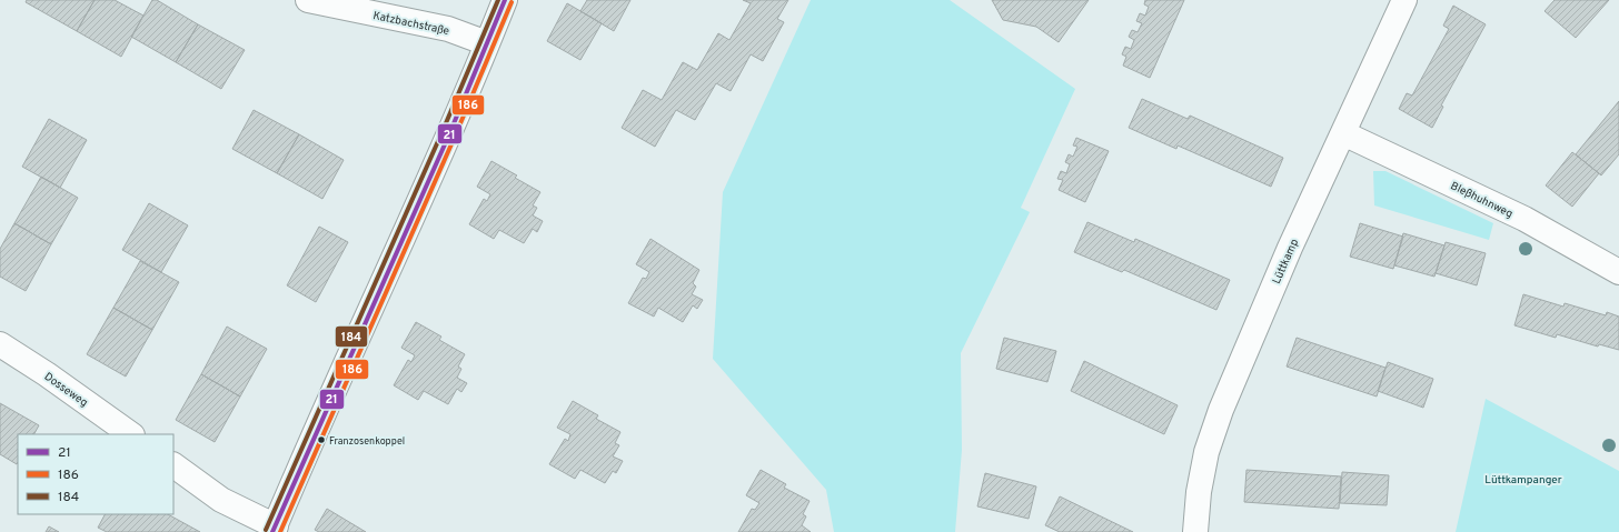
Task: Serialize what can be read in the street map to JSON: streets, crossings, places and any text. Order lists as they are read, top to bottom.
{
  "streets": {
    "street": [
      "Katzbachstraße",
      "Bleßhuhnweg",
      "Lüttkamp",
      "Dosseweg"
    ]
  },
  "crossings": [
    ["Bleßhuhnweg", "Lüttkamp"]
  ],
  "parks": ["Lüttkampanger"],
  "places": ["Franzosenkoppel"],
  "lines": ["transit line 21", "transit line 184", "transit line 186"],
  "legend": ["21", "186", "184"]
}
